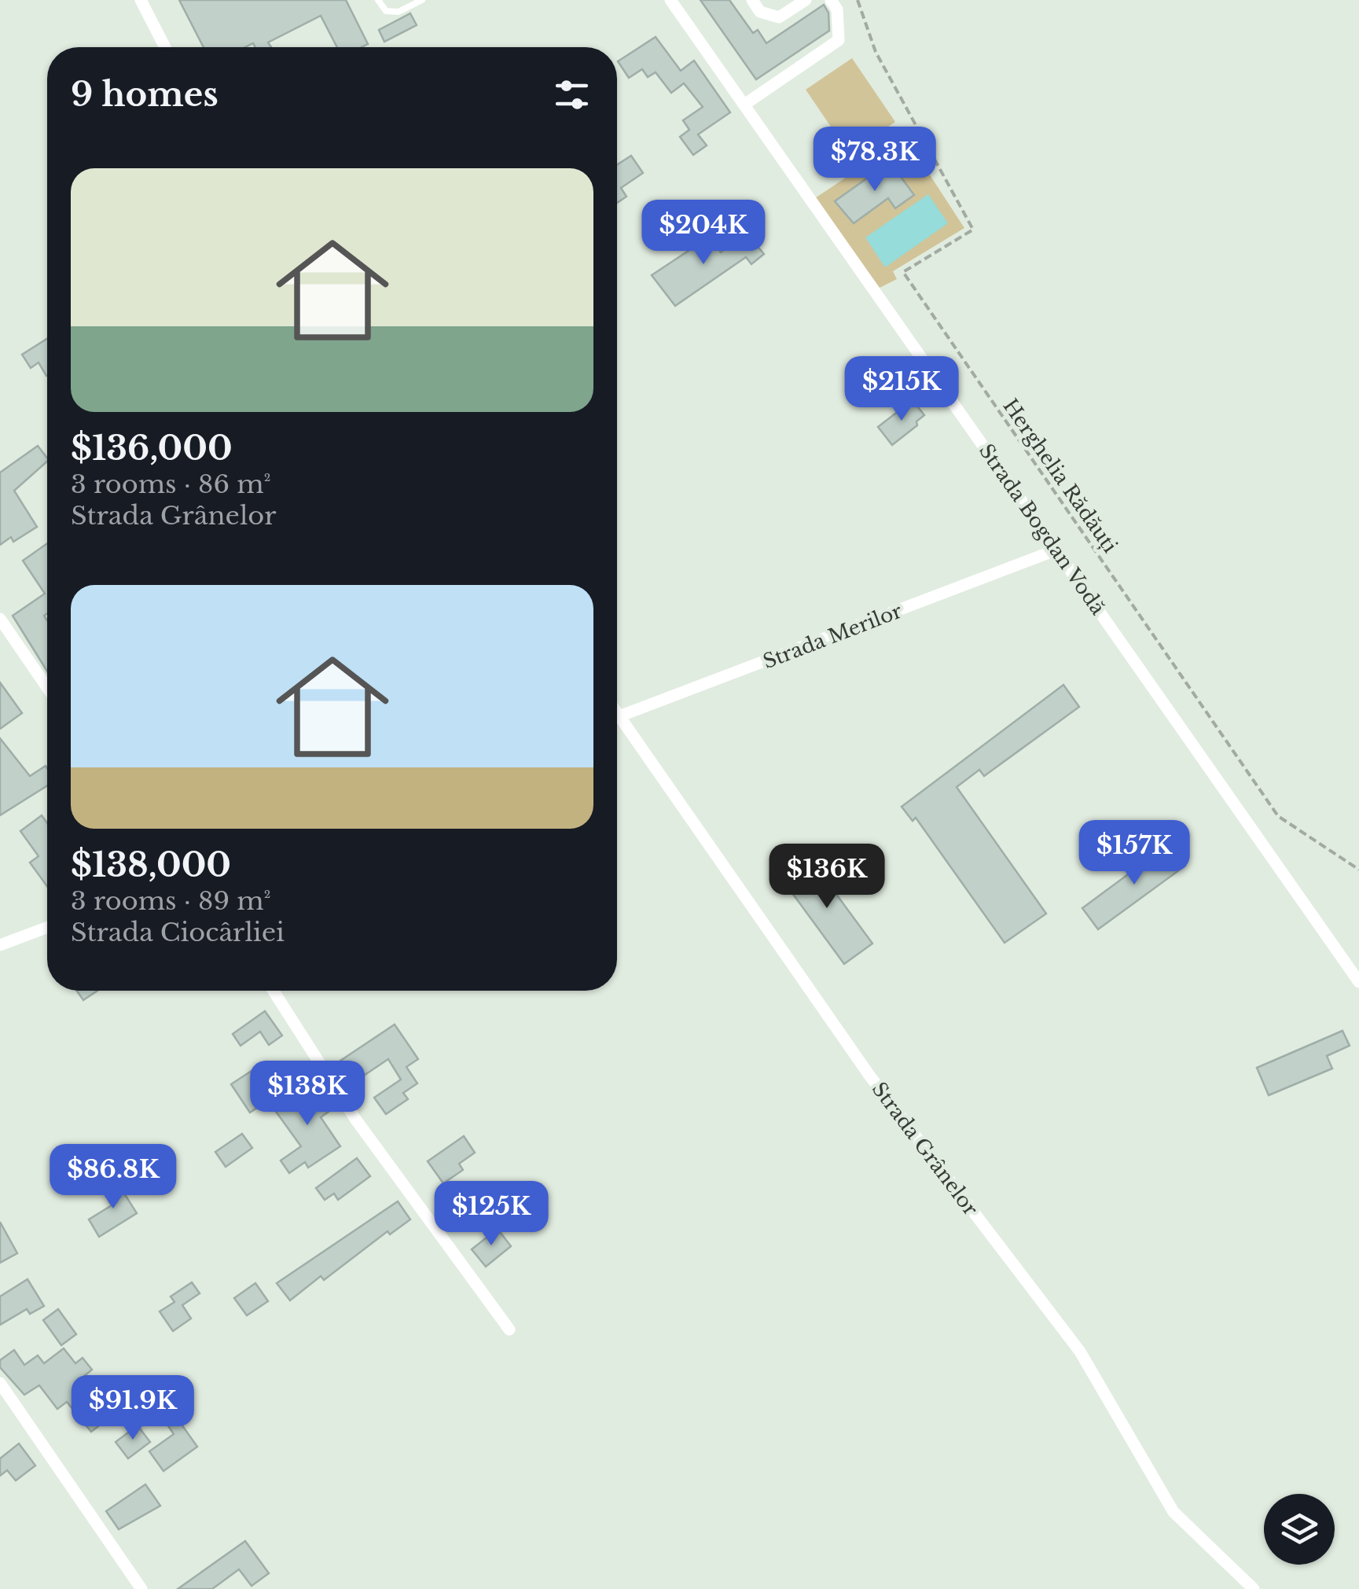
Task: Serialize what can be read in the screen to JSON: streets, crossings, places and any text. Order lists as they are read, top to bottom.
{
  "streets": {
    "street": ["Strada Bogdan Vodă", "Strada Merilor", "Strada Grânelor"],
    "path": ["Herghelia Rădăuți"]
  },
  "crossings": [
    ["Strada Bogdan Vodă", "Strada Merilor"],
    ["Strada Merilor", "Strada Grânelor"]
  ],
  "page": {
    "heading": "9 homes",
    "price": [
      "$78.3K",
      "$204K",
      "$215K",
      "$157K",
      "$136K",
      "$138K",
      "$86.8K",
      "$125K",
      "$91.9K"
    ],
    "list": [
      {
        "name": "$136,000",
        "note": "3 rooms · 86 m² · Strada Grânelor"
      },
      {
        "name": "$138,000",
        "note": "3 rooms · 89 m² · Strada Ciocârliei"
      }
    ]
  }
}
